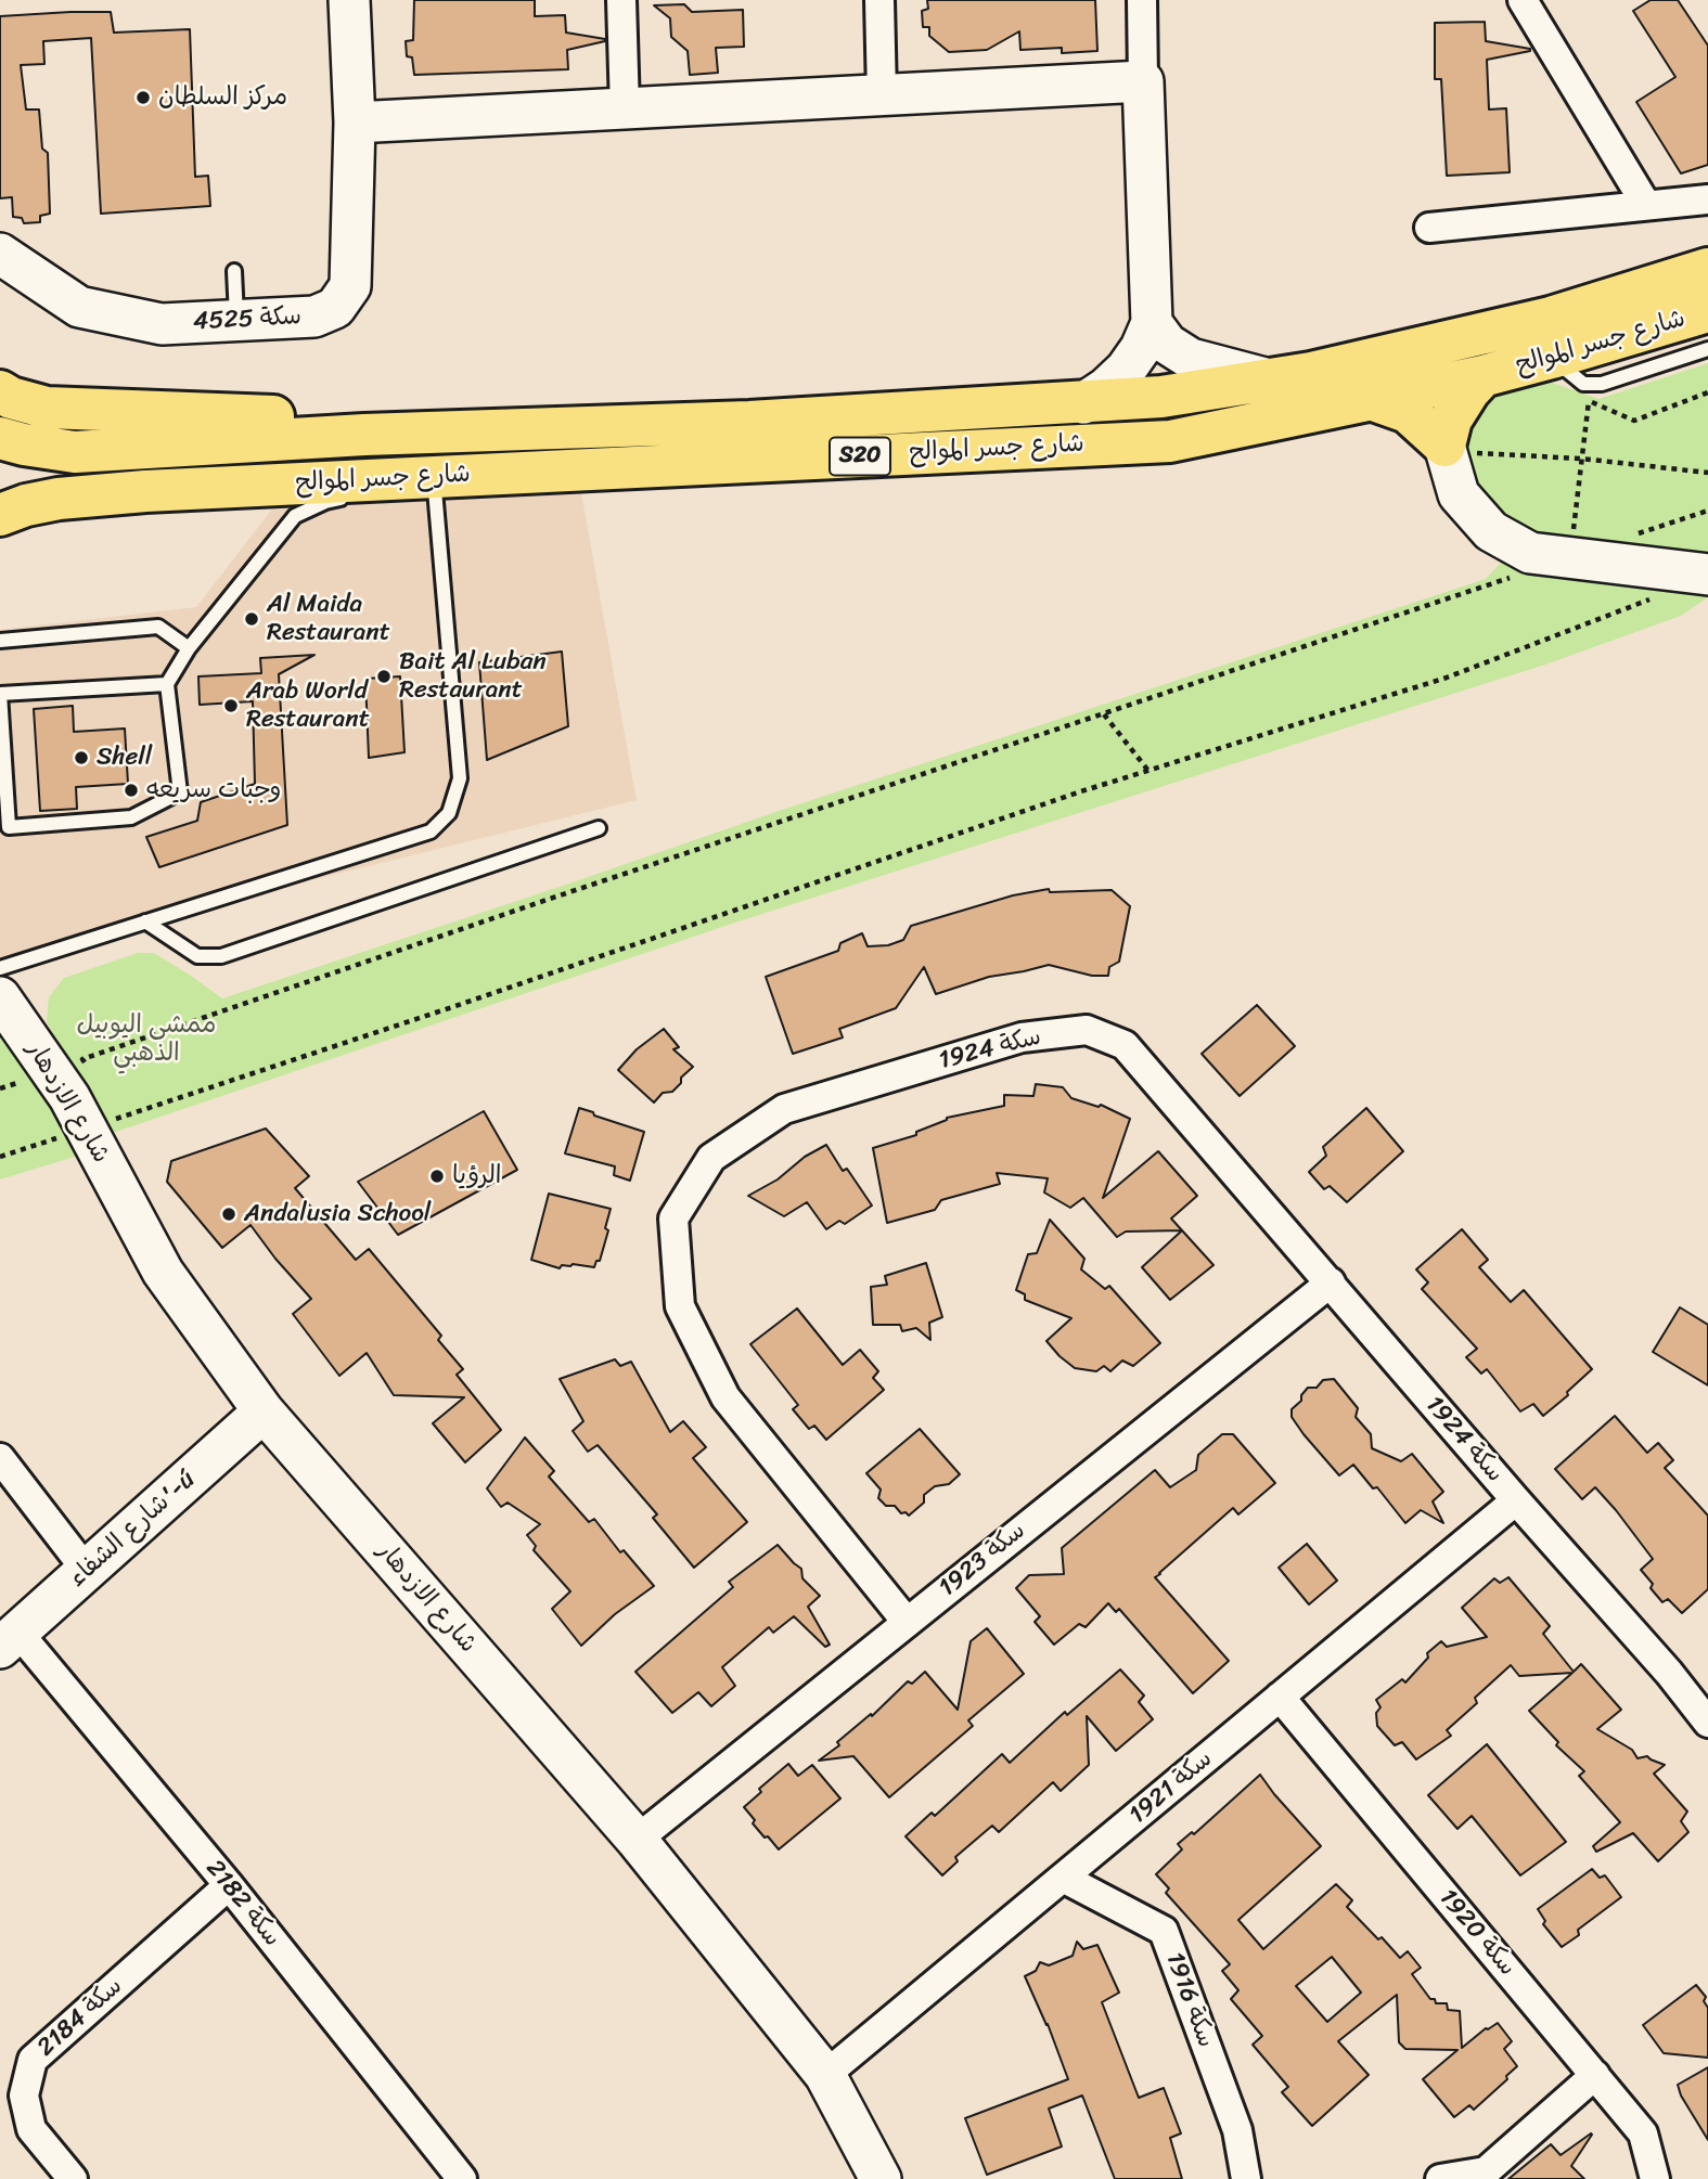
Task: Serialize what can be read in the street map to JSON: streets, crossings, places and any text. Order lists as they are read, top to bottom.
{
  "streets": {
    "main road": ["شارع جسر الموالح", "S20"],
    "street": [
      "سكة 4525",
      "سكة 1924",
      "شارع الازدهار",
      "شارع الشفاء'-ú",
      "سكة 1923",
      "سكة 1921",
      "سكة 2182",
      "سكة 1920",
      "سكة 1916",
      "سكة 2184"
    ]
  },
  "crossings": [
    ["سكة 1924", "سكة 1923"],
    ["سكة 1924", "سكة 1921"],
    ["شارع الازدهار", "شارع الشفاء'-ú"],
    ["شارع الازدهار", "سكة 1923"],
    ["شارع الازدهار", "سكة 1921"],
    ["شارع الشفاء'-ú", "سكة 2182"],
    ["سكة 1921", "سكة 1920"],
    ["سكة 1921", "سكة 1916"],
    ["سكة 2182", "سكة 2184"]
  ],
  "parks": ["ممشى اليوبيل الذهبي"],
  "places": [
    "مركز السلطان",
    "Al Maida Restaurant",
    "Bait Al Luban Restaurant",
    "Arab World Restaurant",
    "Shell",
    "وجبات سريعه",
    "الرؤيا",
    "Andalusia School"
  ]
}
